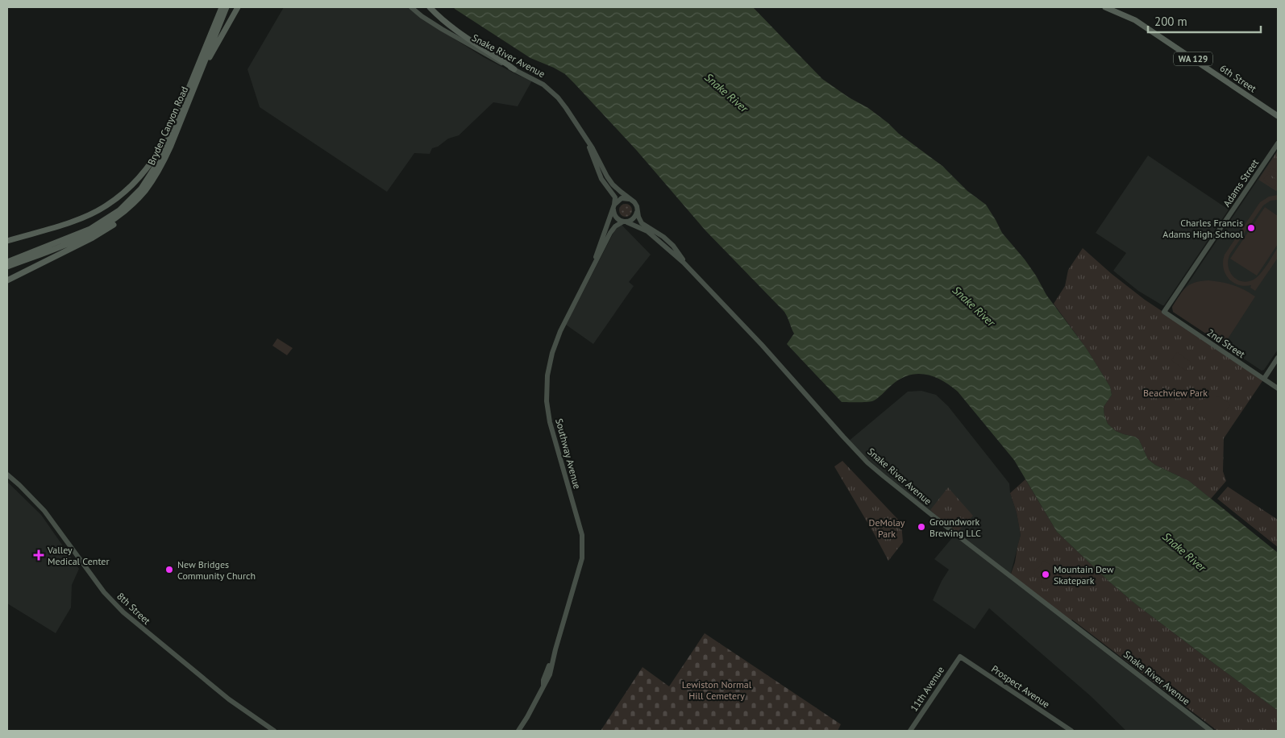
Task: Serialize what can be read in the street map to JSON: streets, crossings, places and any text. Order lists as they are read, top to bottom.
{
  "streets": {
    "main road": [
      "Snake River Avenue",
      "WA 129",
      "6th Street",
      "Bryden Canyon Road",
      "Adams Street",
      "2nd Street",
      "Southway Avenue",
      "8th Street",
      "Prospect Avenue",
      "11th Avenue"
    ]
  },
  "crossings": [
    ["Snake River Avenue", "Southway Avenue"],
    ["Adams Street", "2nd Street"],
    ["Prospect Avenue", "11th Avenue"]
  ],
  "water": ["Snake River"],
  "parks": ["Beachview Park", "DeMolay Park", "Lewiston Normal Hill Cemetery"],
  "places": {
    "other": [
      "Charles Francis Adams High School",
      "Groundwork Brewing LLC",
      "New Bridges Community Church",
      "Mountain Dew Skatepark"
    ],
    "health": ["Valley Medical Center"]
  },
  "scale_bar": "200 m"
}
